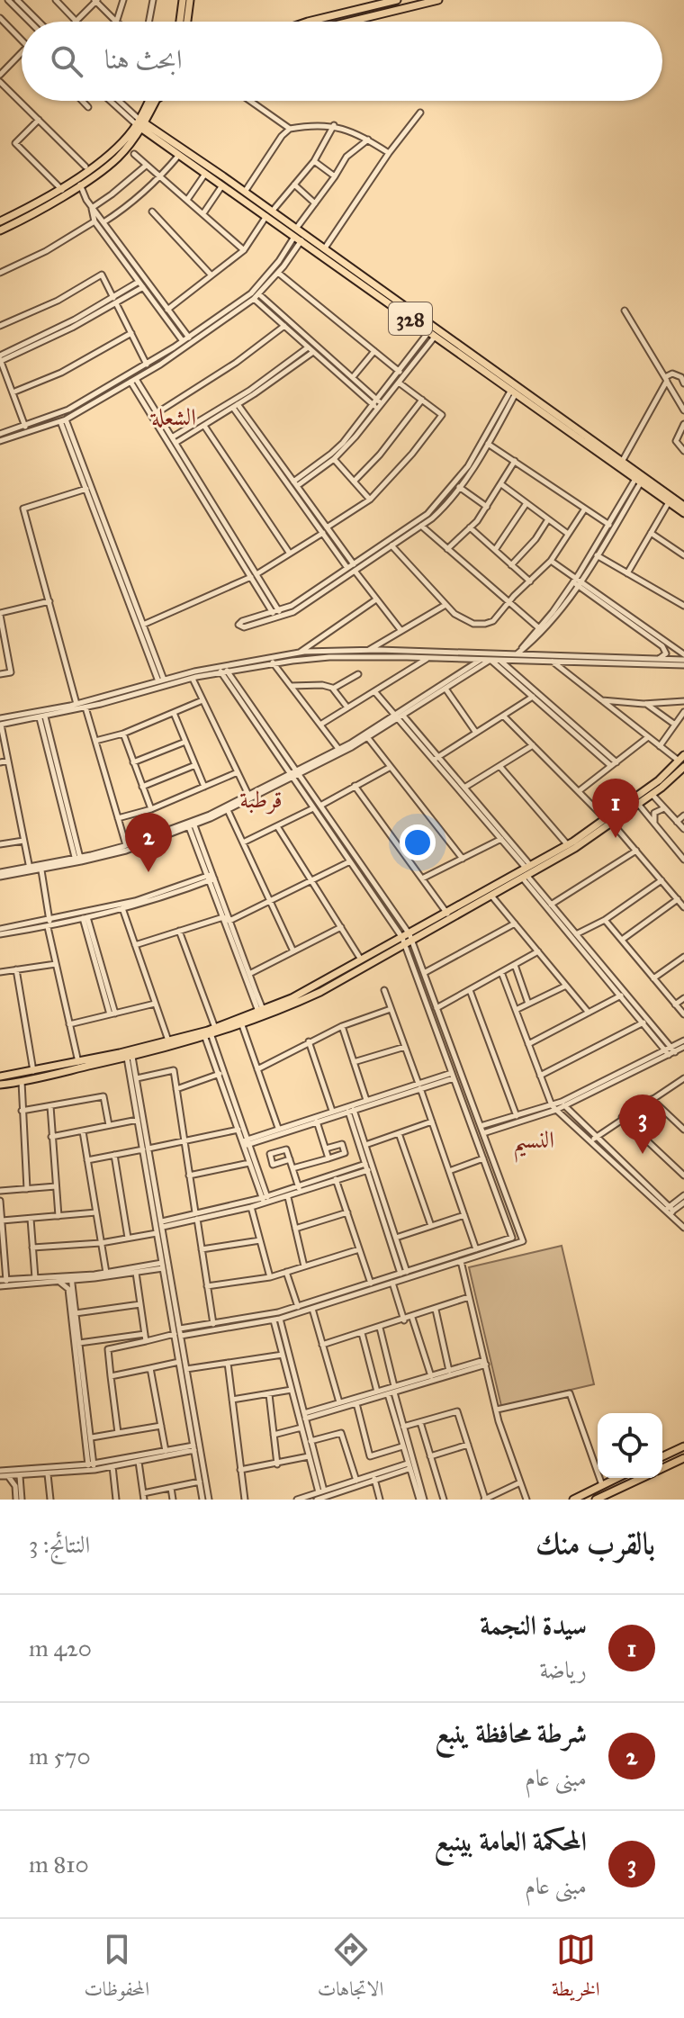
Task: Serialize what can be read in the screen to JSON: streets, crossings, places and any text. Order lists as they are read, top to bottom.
{
  "streets": {
    "main road": ["328"]
  },
  "districts": ["الشعلة", "قرطبة", "النسيم"],
  "page": {
    "search": "ابحث هنا",
    "pins": ["1", "2", "3"],
    "heading": ["بالقرب منك", "النتائج: 3"],
    "list": [
      {
        "mark": "1",
        "name": "سيدة النجمة",
        "note": "رياضة",
        "value": "420 m"
      },
      {
        "mark": "2",
        "name": "شرطة محافظة ينبع",
        "note": "مبنى عام",
        "value": "570 m"
      },
      {
        "mark": "3",
        "name": "المحكمة العامة بينبع",
        "note": "مبنى عام",
        "value": "810 m"
      }
    ],
    "nav": ["الخريطة", "الاتجاهات", "المحفوظات"]
  }
}
